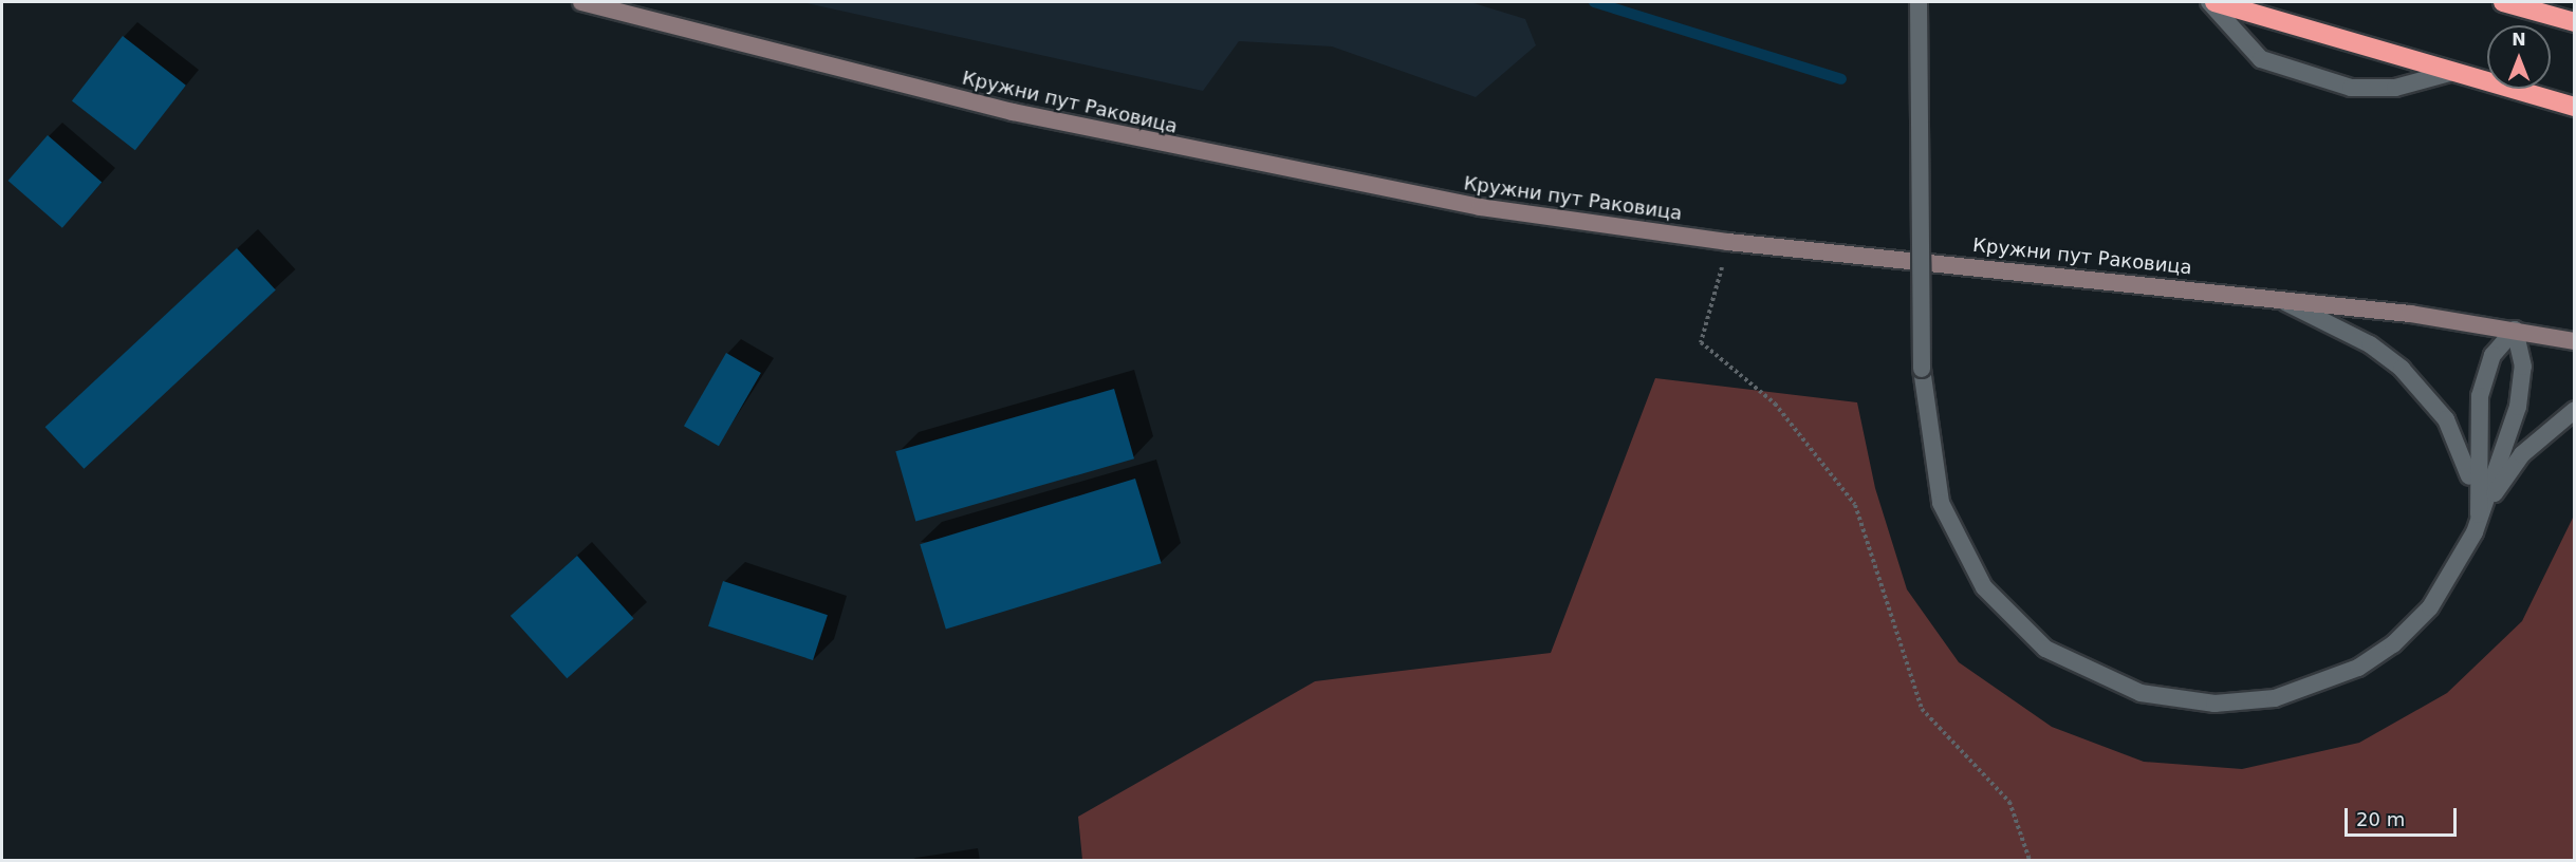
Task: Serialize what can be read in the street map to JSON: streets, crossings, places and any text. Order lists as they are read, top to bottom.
{
  "streets": {
    "main road": ["Кружни пут Раковица"]
  },
  "scale_bar": "20 m",
  "north": "top"
}
